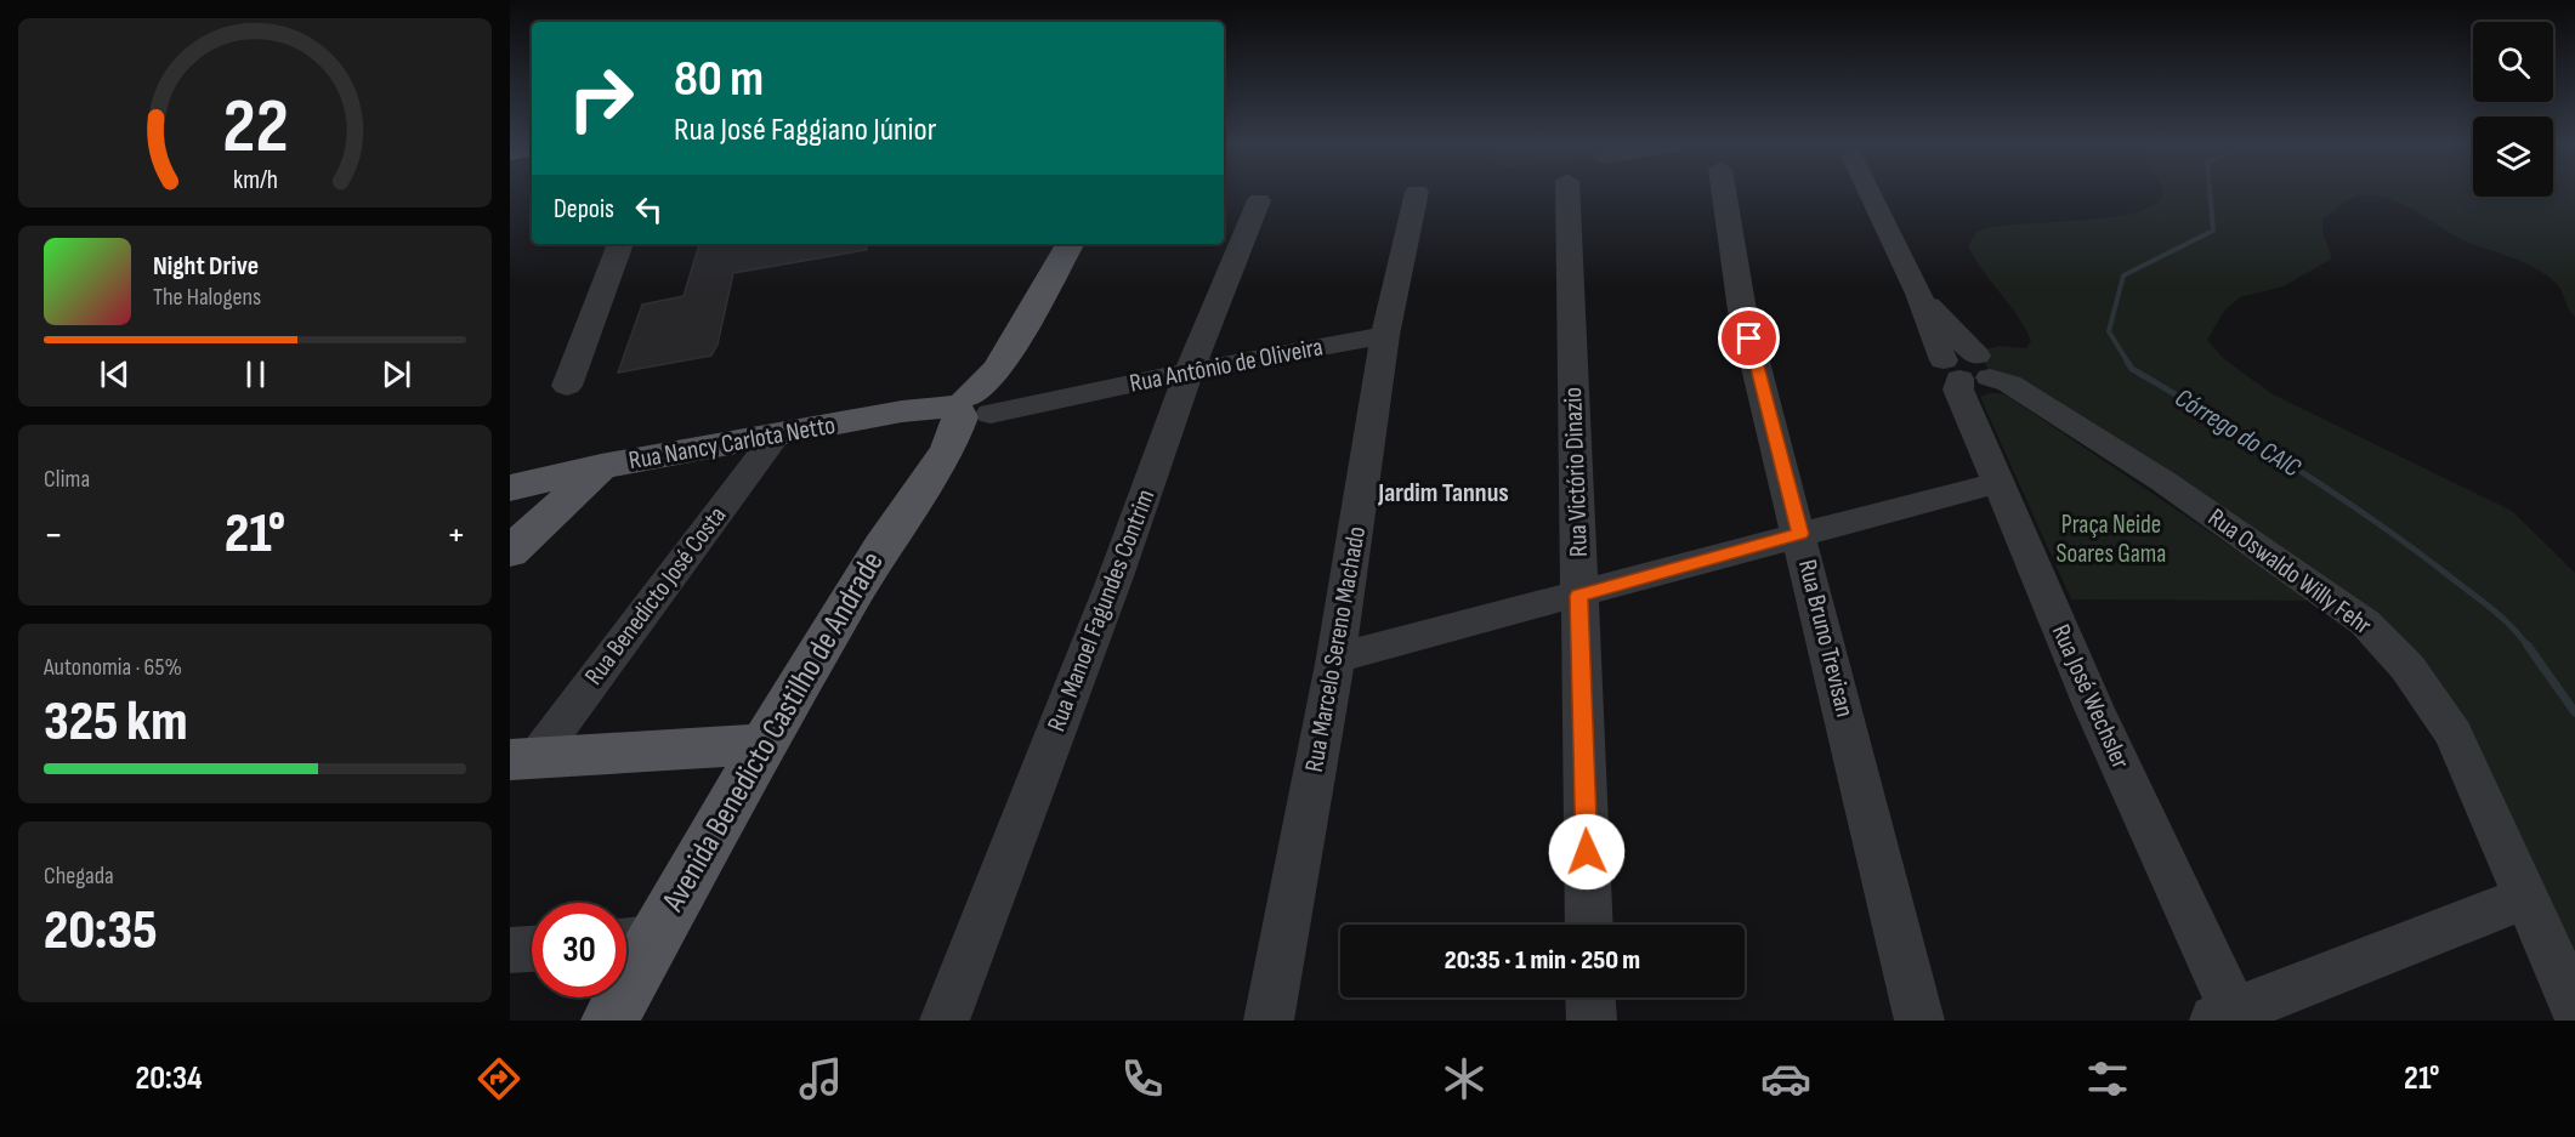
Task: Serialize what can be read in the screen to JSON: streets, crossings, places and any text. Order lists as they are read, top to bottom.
{
  "streets": {
    "main road": ["Rua Nancy Carlota Netto", "Avenida Benedicto Castilho de Andrade"],
    "street": [
      "Rua Antônio de Oliveira",
      "Rua Victório Dinazio",
      "Rua Oswaldo Willy Fehr",
      "Rua Benedicto José Costa",
      "Rua Manoel Fagundes Contrim",
      "Rua Bruno Trevisan",
      "Rua Marcelo Sereno Machado",
      "Rua José Wechsler"
    ]
  },
  "crossings": [
    ["Rua Antônio de Oliveira", "Rua Nancy Carlota Netto"],
    ["Rua Antônio de Oliveira", "Rua Manoel Fagundes Contrim"],
    ["Rua Antônio de Oliveira", "Rua Marcelo Sereno Machado"],
    ["Rua Antônio de Oliveira", "Avenida Benedicto Castilho de Andrade"],
    ["Rua Nancy Carlota Netto", "Rua Benedicto José Costa"],
    ["Rua Nancy Carlota Netto", "Avenida Benedicto Castilho de Andrade"],
    ["Rua Oswaldo Willy Fehr", "Rua José Wechsler"]
  ],
  "districts": ["Jardim Tannus"],
  "water": ["Córrego do CAIC"],
  "parks": ["Praça Neide Soares Gama"],
  "page": {
    "turn": ["80 m", "Rua José Faggiano Júnior"],
    "then": "Depois",
    "song": ["Night Drive", "The Halogens"],
    "tile": [
      "Clima",
      ["Autonomia · 65%", "325 km"],
      ["Chegada", "20:35"]
    ],
    "heat": ["−", "21°", "+"],
    "limit": "30",
    "trip": "20:35 · 1 min · 250 m",
    "tabs": ["20:34", "21°"],
    "gauge": ["22", "km/h"]
  }
}
